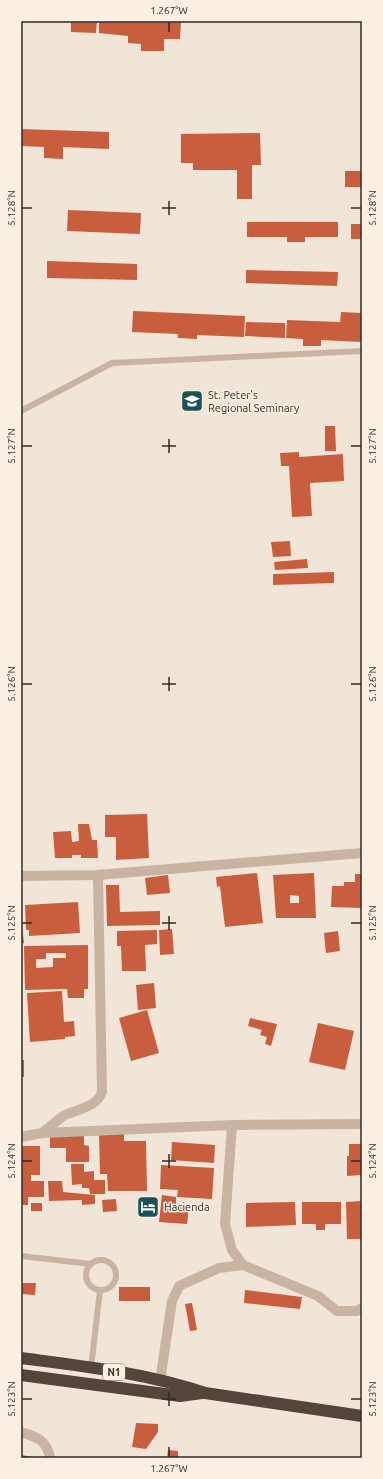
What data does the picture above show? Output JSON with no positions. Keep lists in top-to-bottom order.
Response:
{
  "streets": {
    "highway": ["N1"]
  },
  "places": {
    "school or university": ["St. Peter’s Regional Seminary"],
    "hotel": ["Hacienda"]
  },
  "coordinates": [
    "1.267°W",
    "5.128°N",
    "5.127°N",
    "5.126°N",
    "5.125°N",
    "5.124°N",
    "5.123°N"
  ]
}
